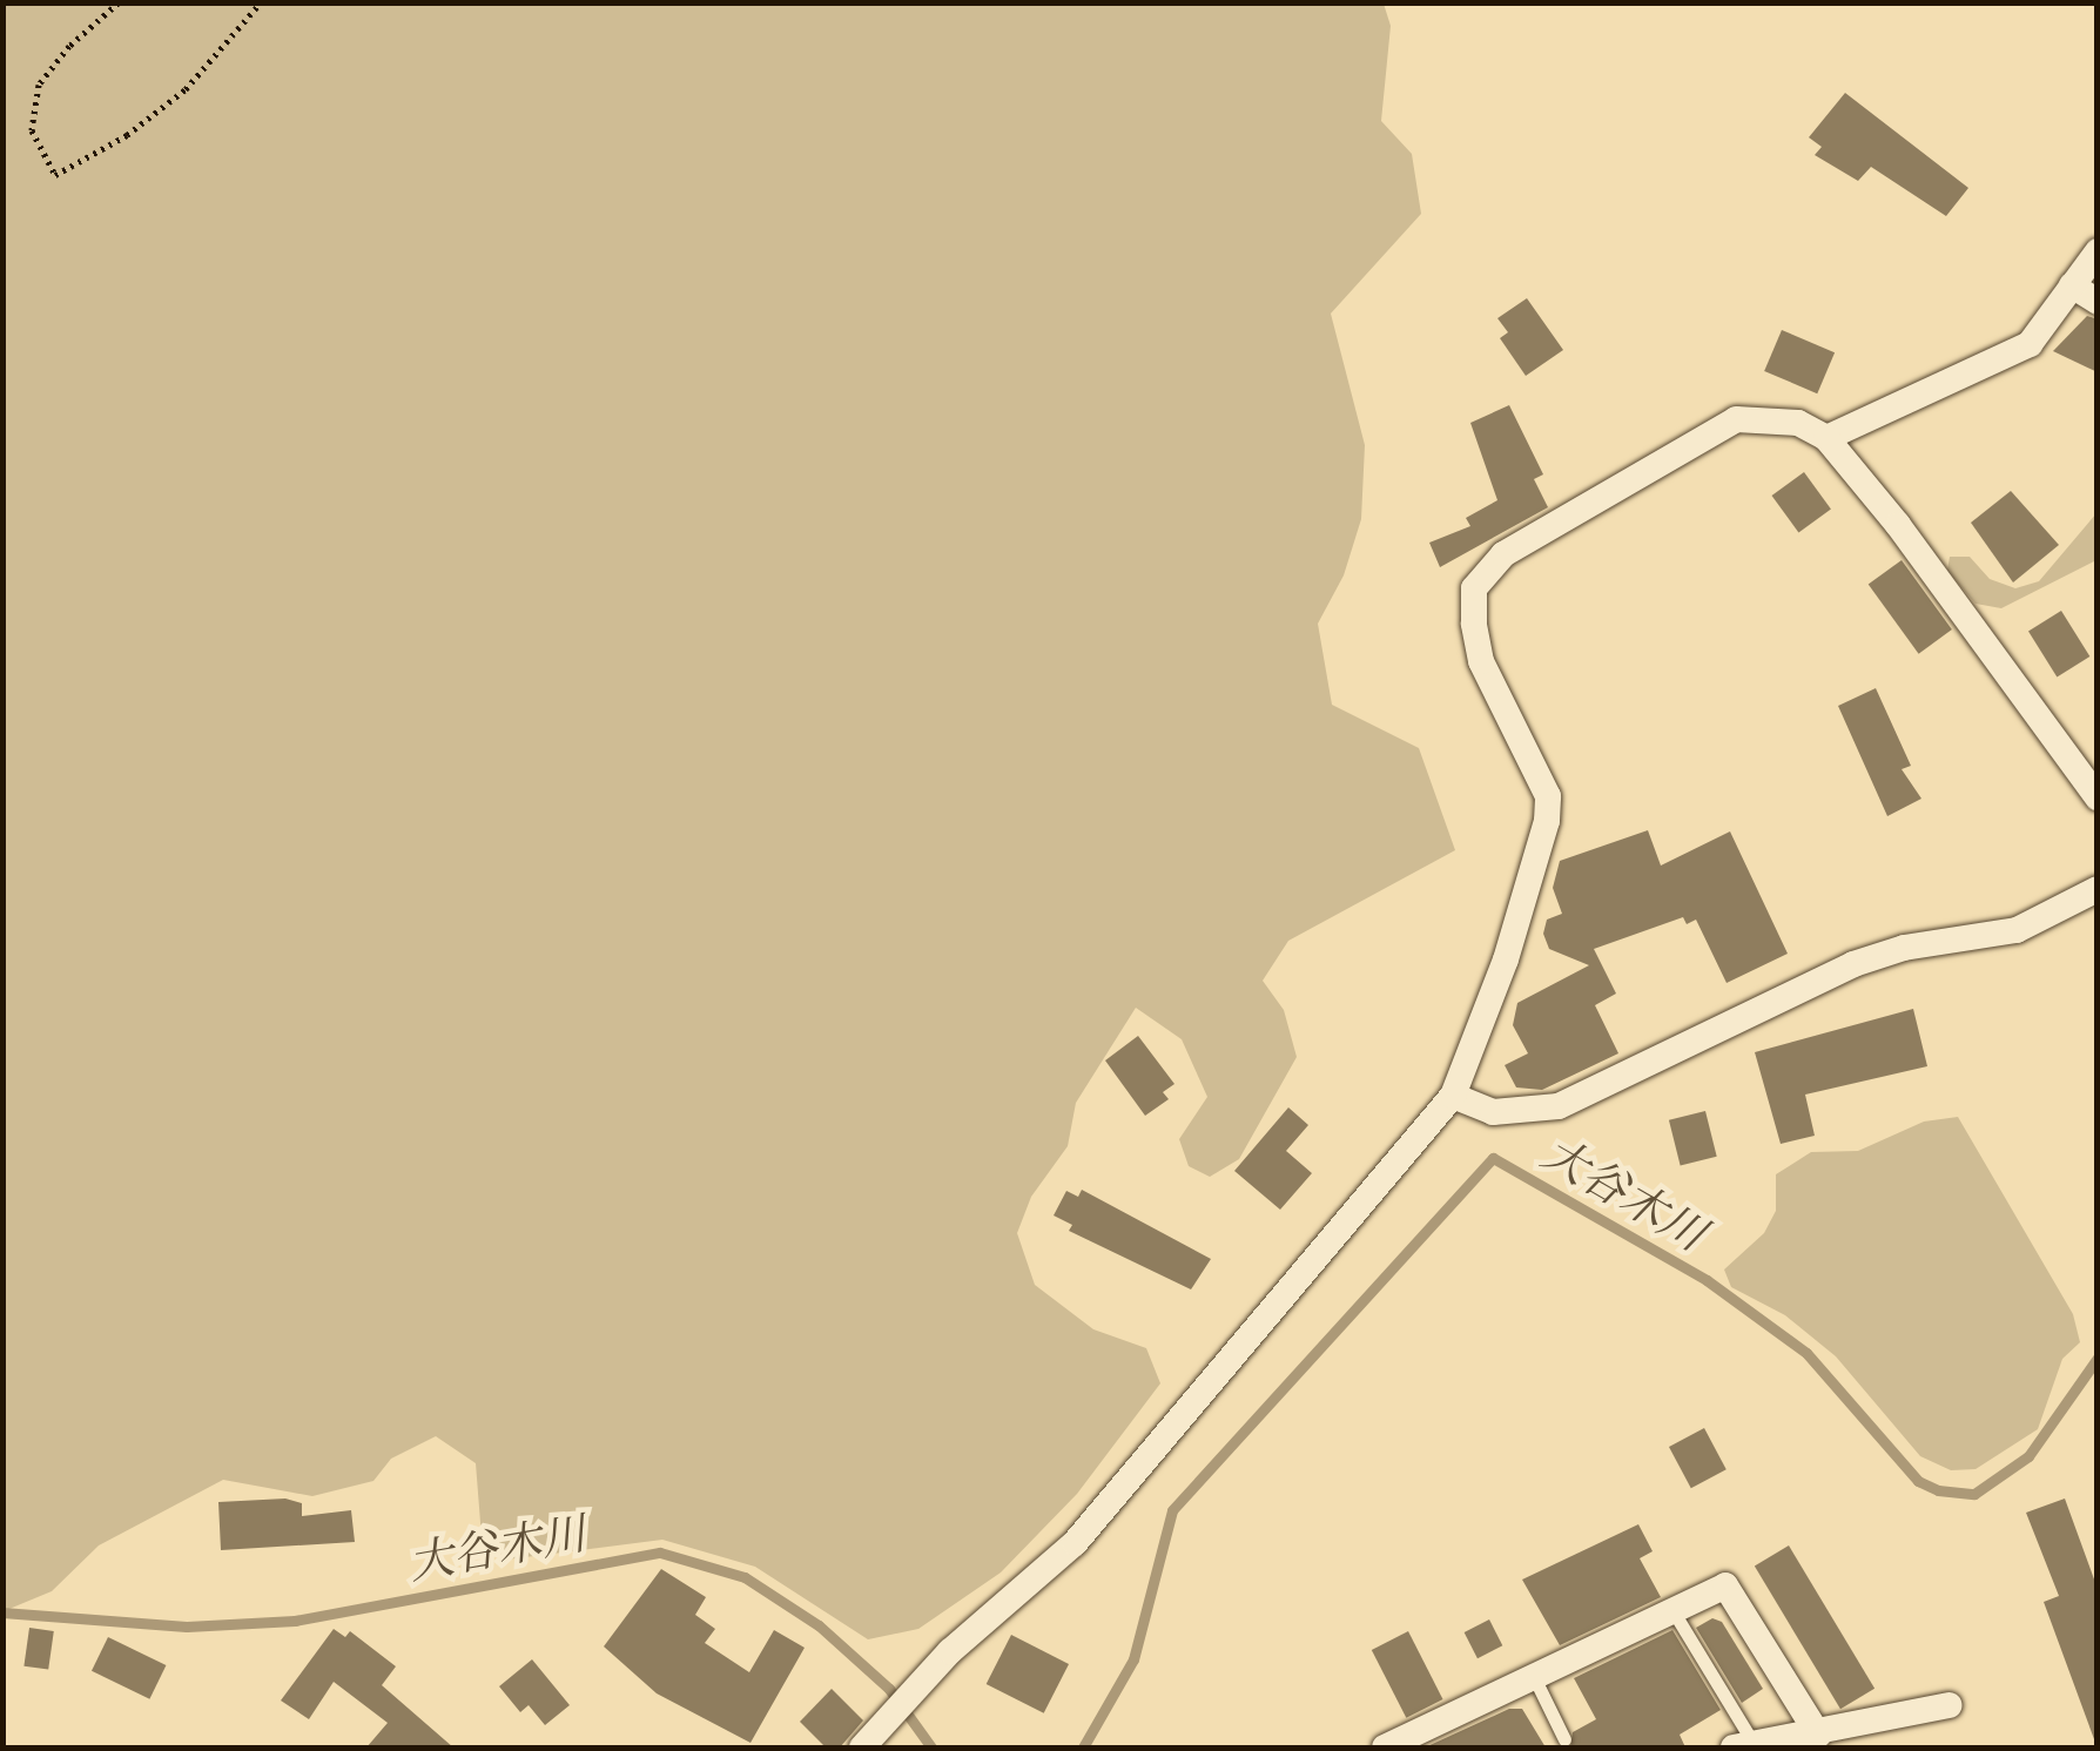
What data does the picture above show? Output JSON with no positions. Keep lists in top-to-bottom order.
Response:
{
  "water": ["大谷木川"]
}
